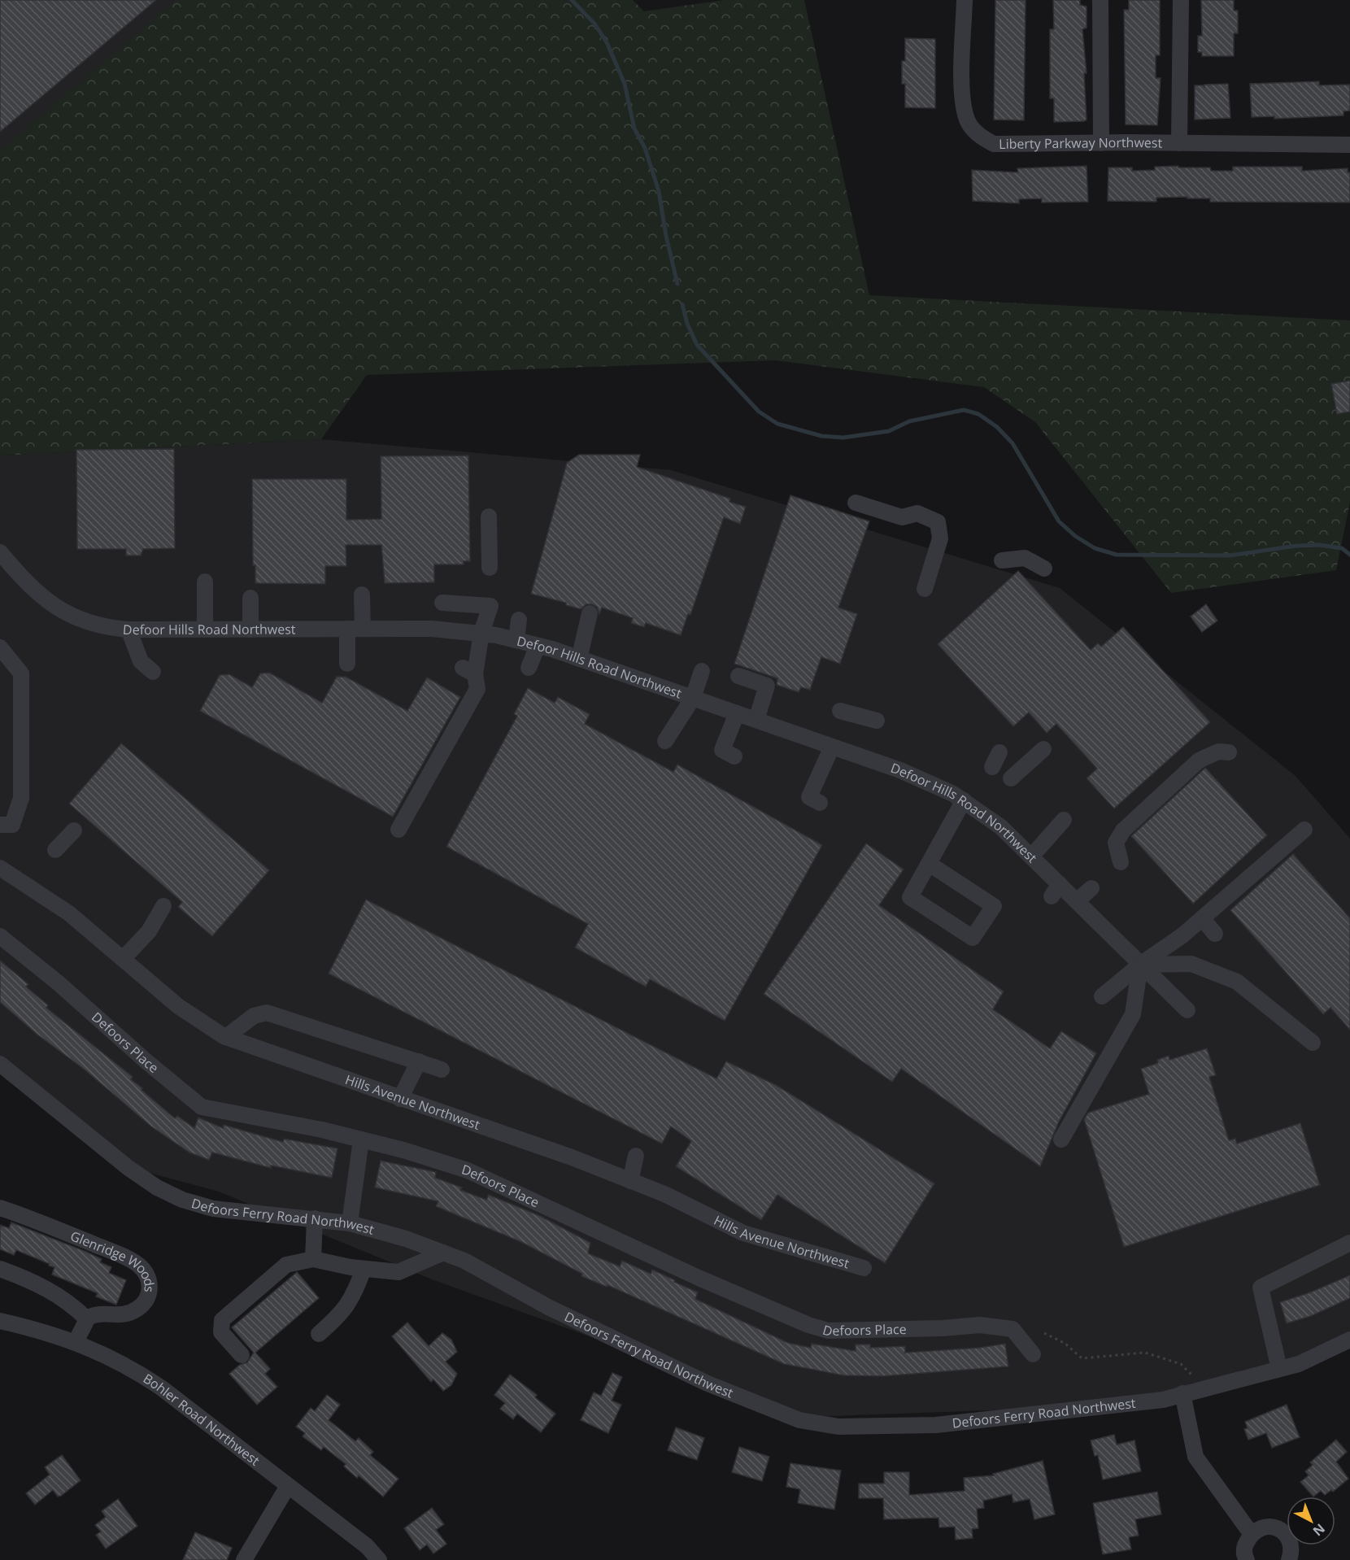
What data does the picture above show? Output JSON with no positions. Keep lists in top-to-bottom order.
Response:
{
  "streets": {
    "street": [
      "Liberty Parkway Northwest",
      "Defoor Hills Road Northwest",
      "Defoors Place",
      "Hills Avenue Northwest",
      "Defoors Ferry Road Northwest",
      "Glenridge Woods",
      "Bohler Road Northwest"
    ]
  },
  "north": "bottom right"
}
